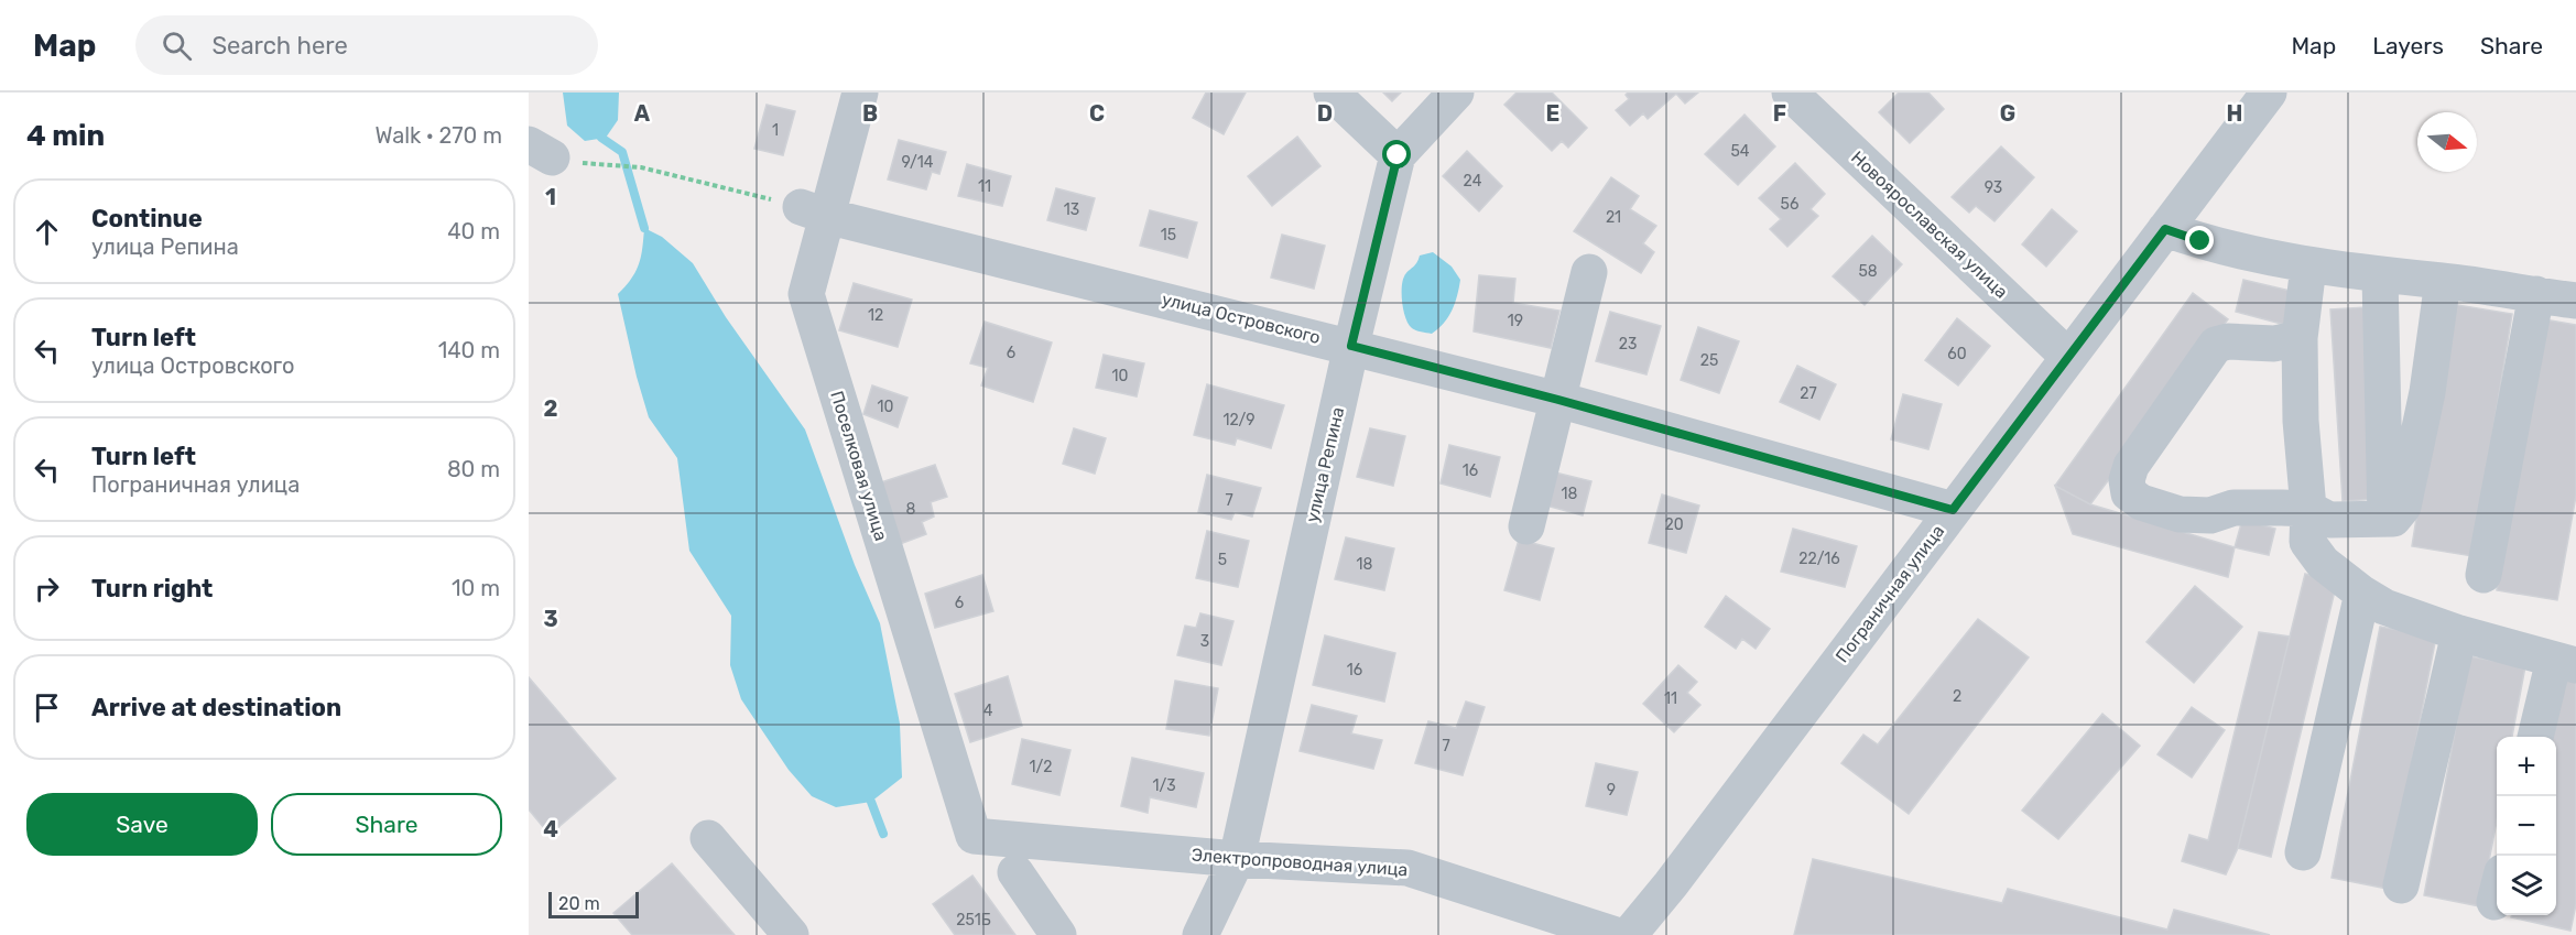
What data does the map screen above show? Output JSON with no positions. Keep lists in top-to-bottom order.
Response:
{
  "streets": {
    "street": [
      "Новоярославская улица",
      "улица Островского",
      "улица Репина",
      "Поселковая улица",
      "Пограничная улица",
      "Электропроводная улица"
    ]
  },
  "crossings": [
    ["Новоярославская улица", "Пограничная улица"],
    ["улица Островского", "улица Репина"],
    ["улица Островского", "Поселковая улица"],
    ["улица Островского", "Пограничная улица"],
    ["улица Репина", "Электропроводная улица"],
    ["Поселковая улица", "Электропроводная улица"]
  ],
  "house_numbers": [
    "1",
    "54",
    "9/14",
    "24",
    "11",
    "93",
    "56",
    "13",
    "21",
    "15",
    "58",
    "12",
    "19",
    "23",
    "6",
    "60",
    "25",
    "10",
    "27",
    "10",
    "12/9",
    "16",
    "18",
    "7",
    "8",
    "20",
    "22/16",
    "5",
    "18",
    "6",
    "3",
    "16",
    "2",
    "11",
    "4",
    "7",
    "1/2",
    "1/3",
    "9",
    "251Б"
  ],
  "scale_bar": "20 m",
  "north": "right",
  "page": {
    "header": "Map",
    "search": "Search here",
    "nav": ["Map", "Layers", "Share"],
    "heading": ["4 min", "Walk · 270 m"],
    "list": [
      ["Continue", "улица Репина", "40 m"],
      ["Turn left", "улица Островского", "140 m"],
      ["Turn left", "Пограничная улица", "80 m"],
      ["Turn right", "10 m"],
      "Arrive at destination"
    ],
    "map_buttons": ["+", "−"],
    "buttons": ["Save", "Share"],
    "scale": "20 m"
  },
  "grid": {
    "columns": [
      "A",
      "B",
      "C",
      "D",
      "E",
      "F",
      "G",
      "H"
    ],
    "rows": [
      "1",
      "2",
      "3",
      "4"
    ]
  }
}
